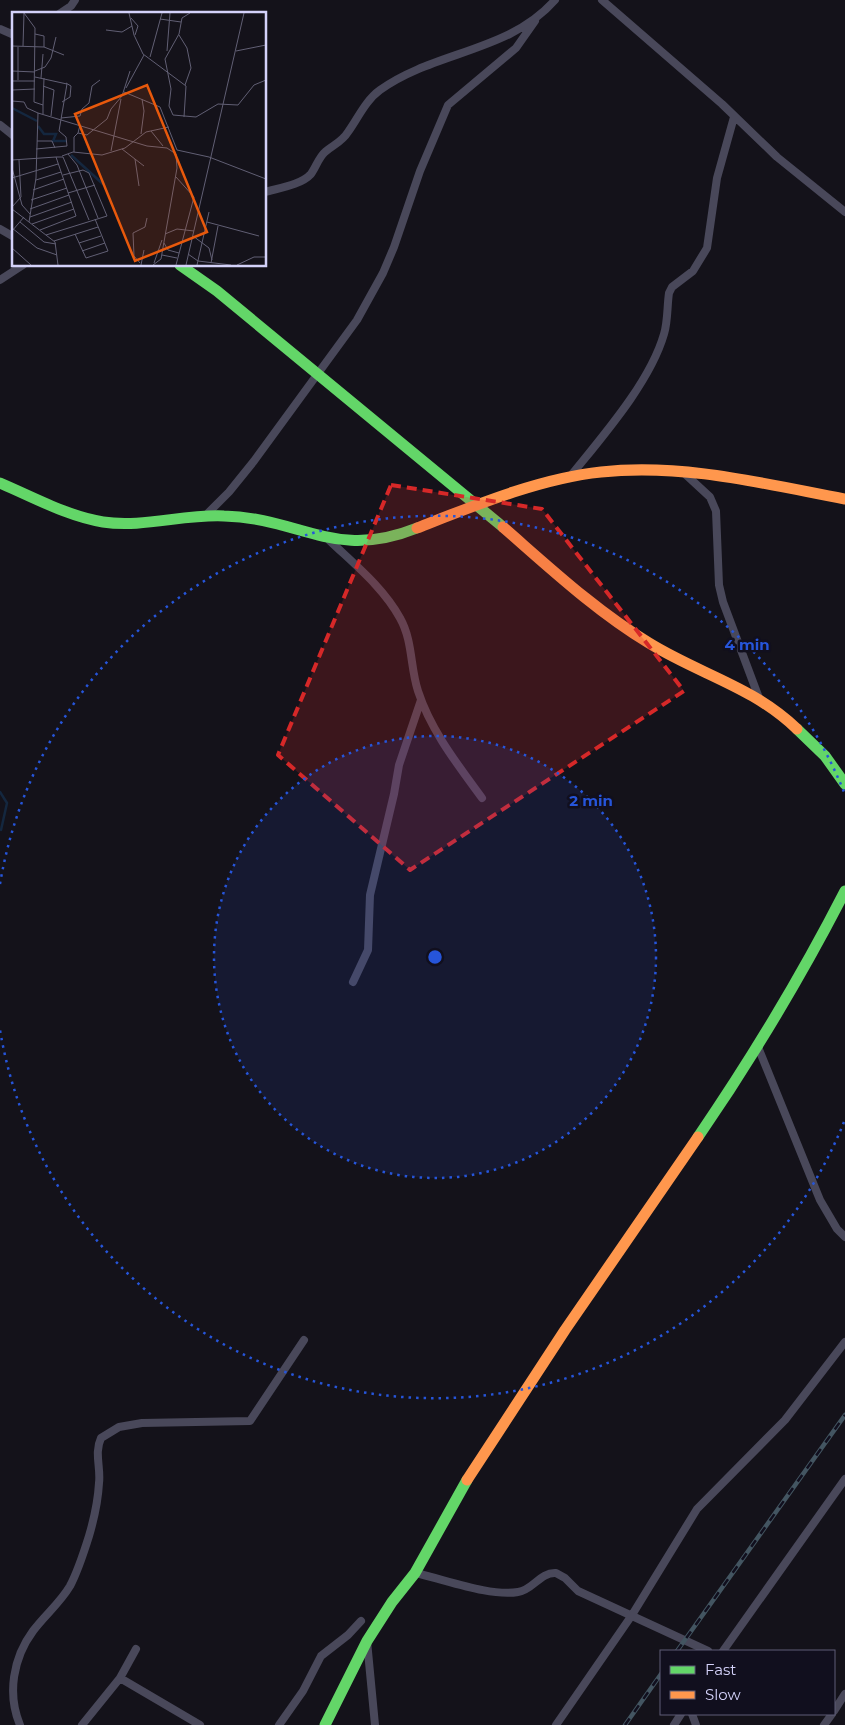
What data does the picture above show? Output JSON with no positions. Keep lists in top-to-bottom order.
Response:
{
  "legend": ["Fast", "Slow"],
  "rings": ["4 min", "2 min"]
}
